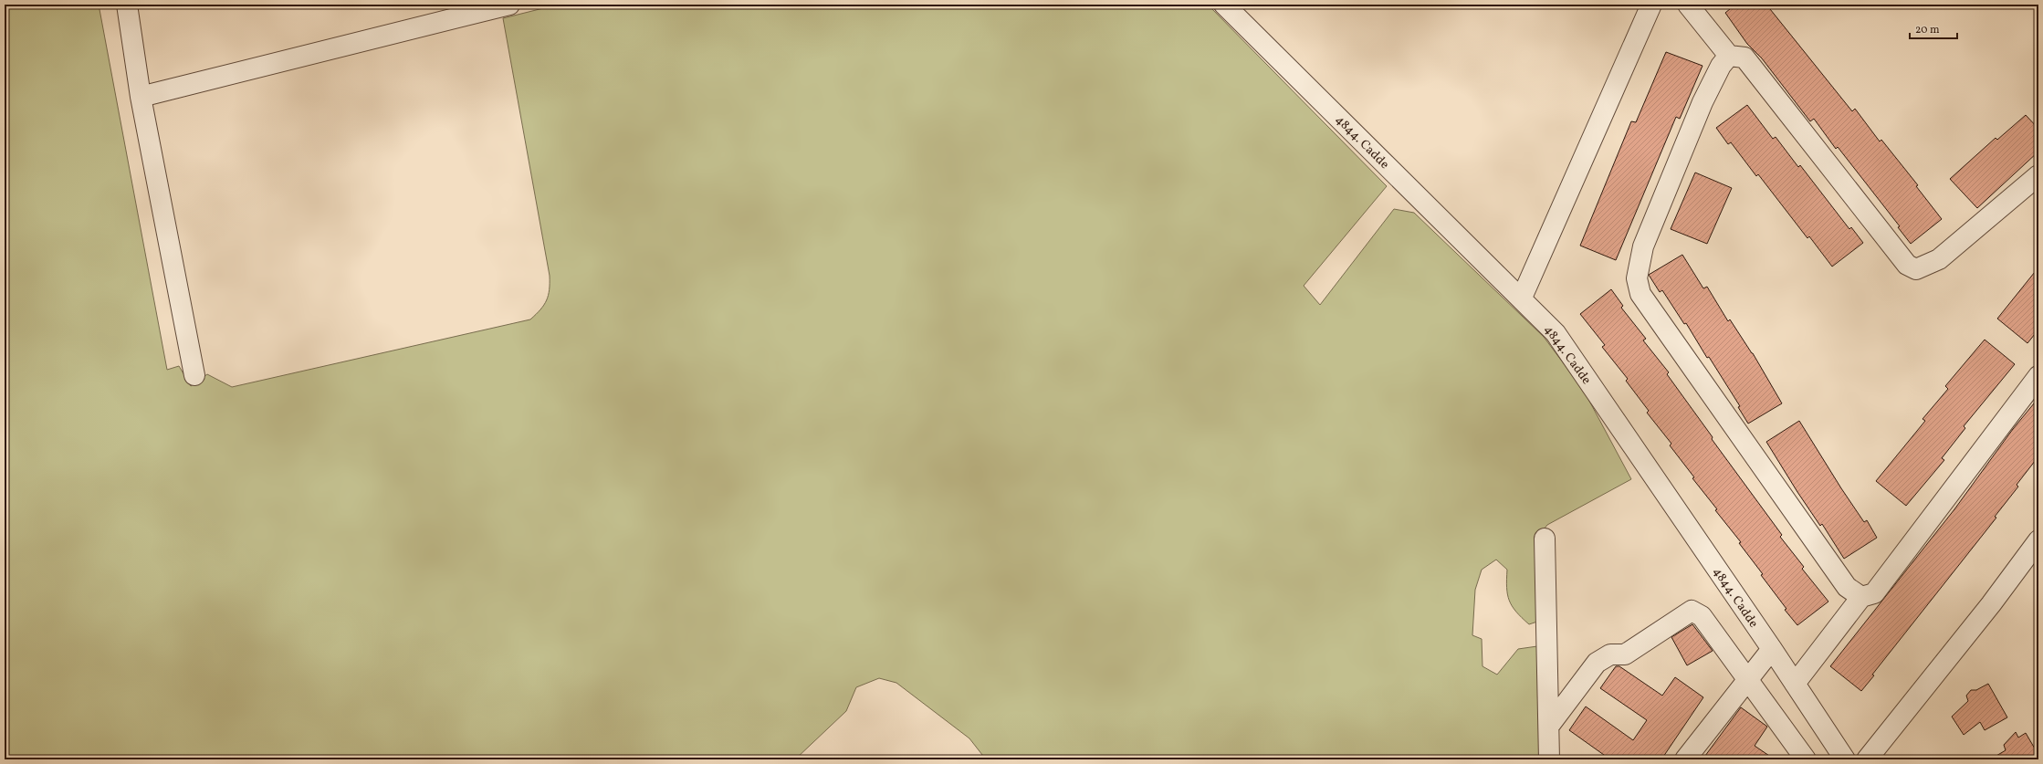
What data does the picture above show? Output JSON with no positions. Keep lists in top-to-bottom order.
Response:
{
  "streets": {
    "street": ["4844. Cadde"]
  },
  "scale_bar": "20 m"
}
